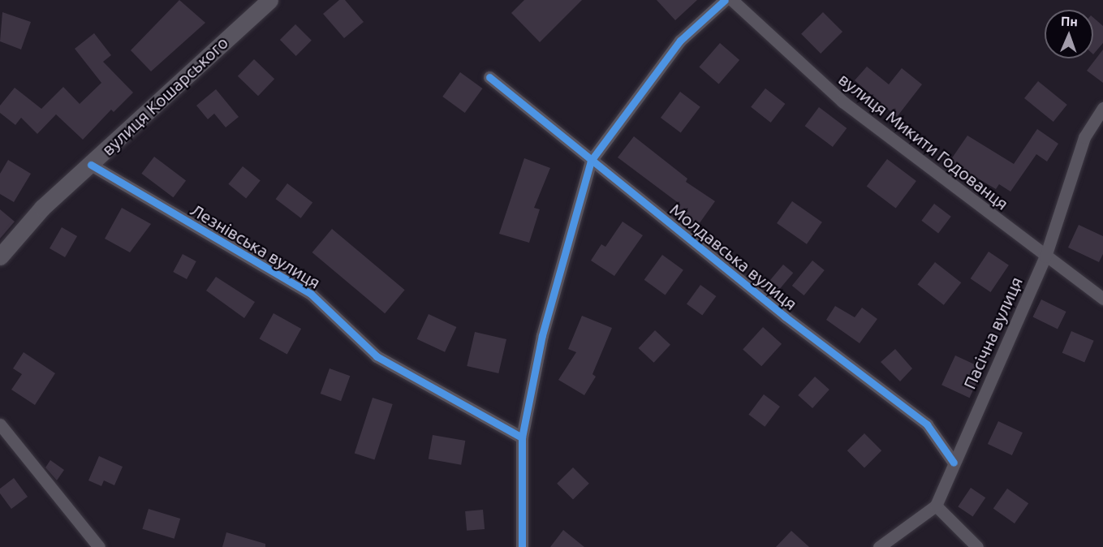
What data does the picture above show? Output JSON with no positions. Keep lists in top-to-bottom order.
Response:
{
  "streets": {
    "street": [
      "вулиця Кошарського",
      "вулиця Микити Годованця",
      "Лезнівська вулиця",
      "Молдавська вулиця",
      "Пасічна вулиця"
    ]
  },
  "crossings": [
    ["вулиця Кошарського", "Лезнівська вулиця"],
    ["вулиця Микити Годованця", "Пасічна вулиця"],
    ["Молдавська вулиця", "Пасічна вулиця"]
  ],
  "north": "top"
}
